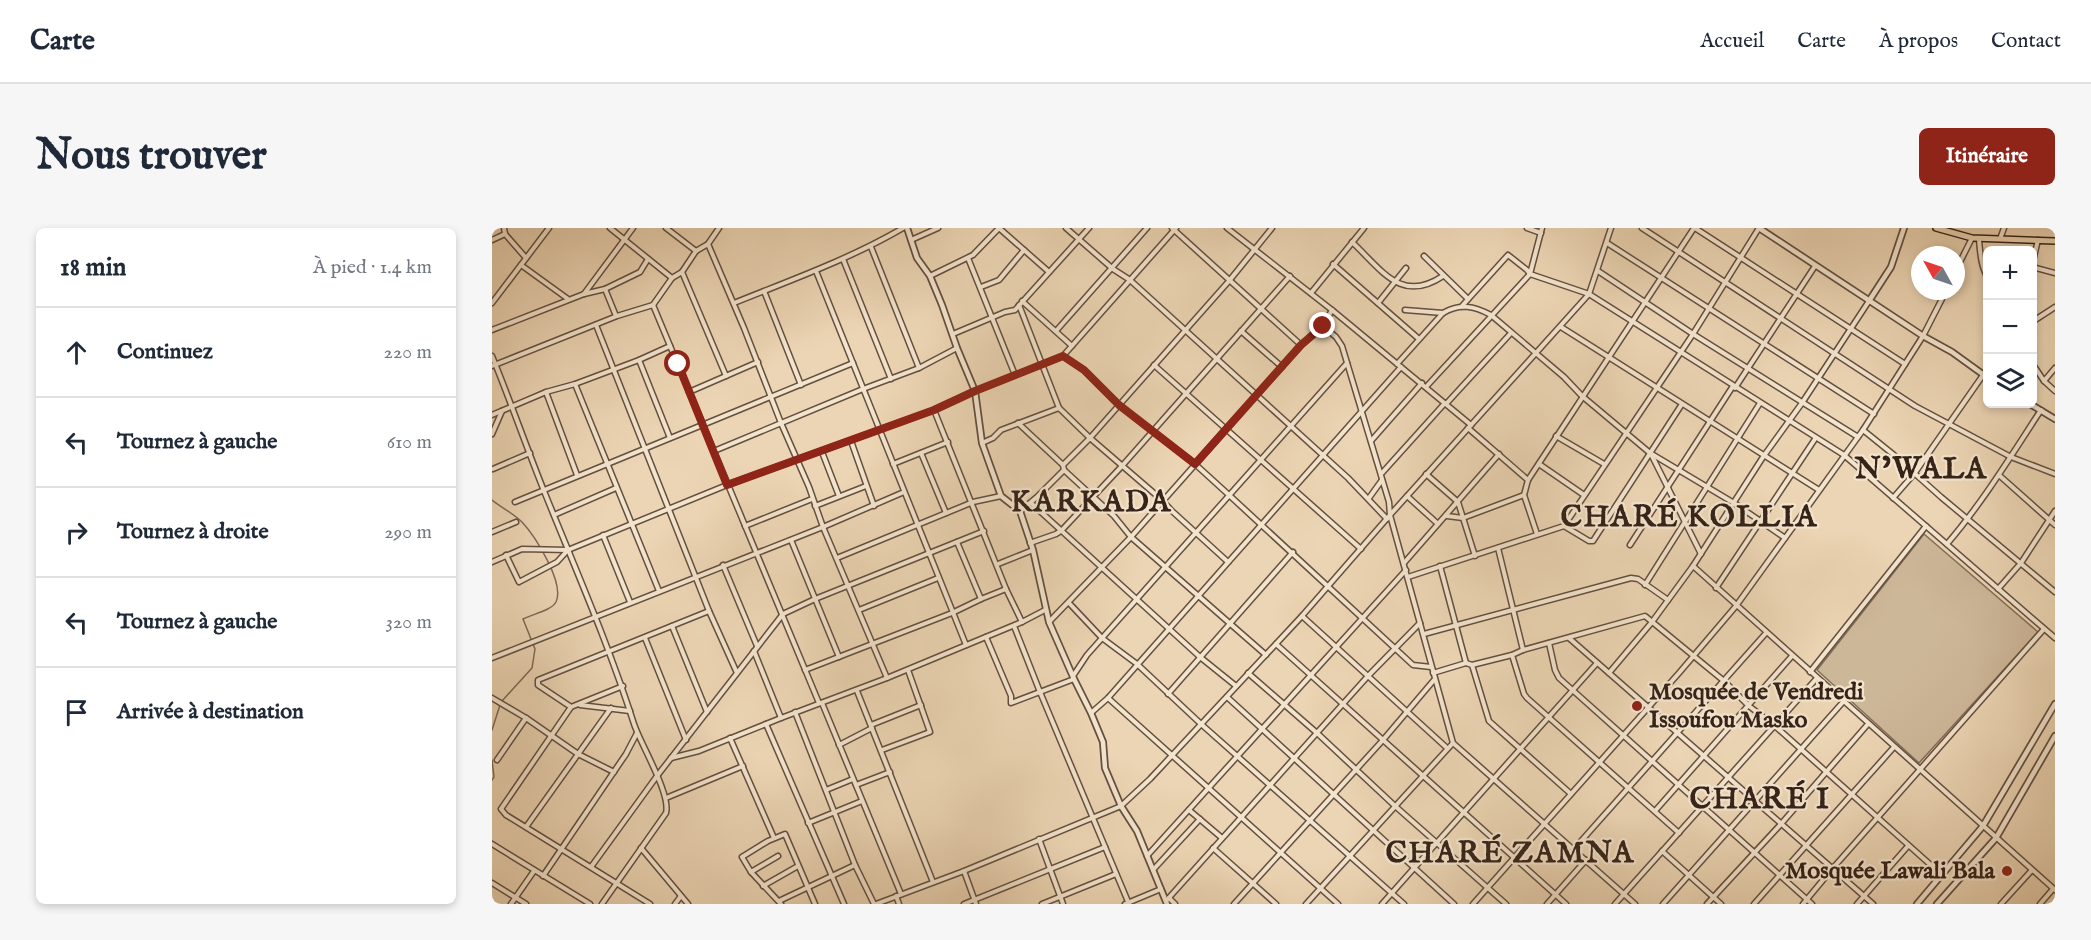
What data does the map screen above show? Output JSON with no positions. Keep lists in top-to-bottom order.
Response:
{
  "districts": [
    "N’WALA",
    "KARKADA",
    "CHARÉ KOLLIA",
    "CHARÉ I",
    "CHARÉ ZAMNA"
  ],
  "places": ["Mosquée de Vendredi Issoufou Masko", "Mosquée Lawali Bala"],
  "north": "top left",
  "page": {
    "header": "Carte",
    "nav": [
      "Accueil",
      "Carte",
      "À propos",
      "Contact"
    ],
    "buttons": "Itinéraire",
    "title": "Nous trouver",
    "heading": ["18 min", "À pied · 1.4 km"],
    "map_buttons": ["+", "−"],
    "list": [
      ["Continuez", "220 m"],
      ["Tournez à gauche", "610 m"],
      ["Tournez à droite", "290 m"],
      ["Tournez à gauche", "320 m"],
      "Arrivée à destination"
    ]
  }
}
